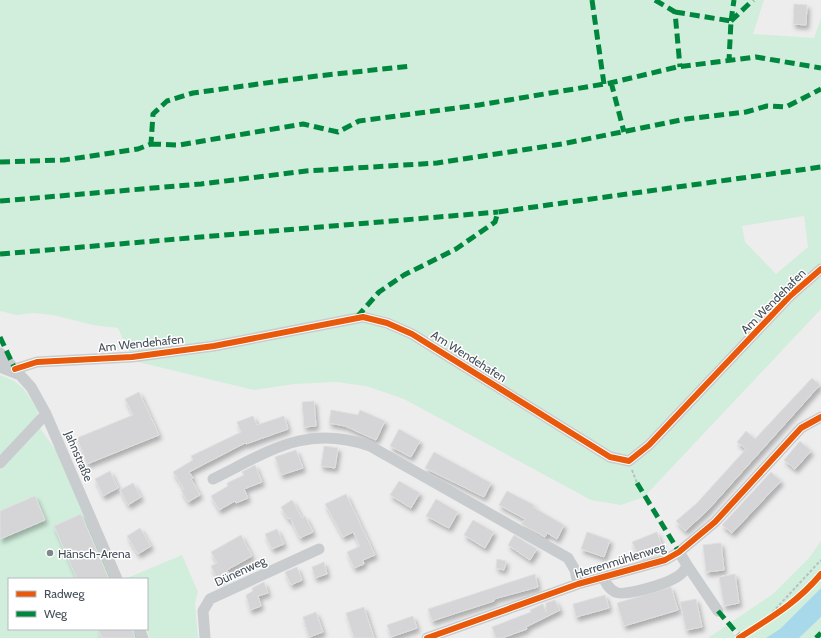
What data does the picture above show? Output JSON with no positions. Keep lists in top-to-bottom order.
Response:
{
  "streets": {
    "street": [
      "Am Wendehafen",
      "Jahnstraße",
      "Herrenmühlenweg",
      "Dünenweg"
    ]
  },
  "crossings": [
    ["Am Wendehafen", "Jahnstraße"]
  ],
  "places": ["Hänsch-Arena"],
  "legend": ["Radweg", "Weg"]
}
